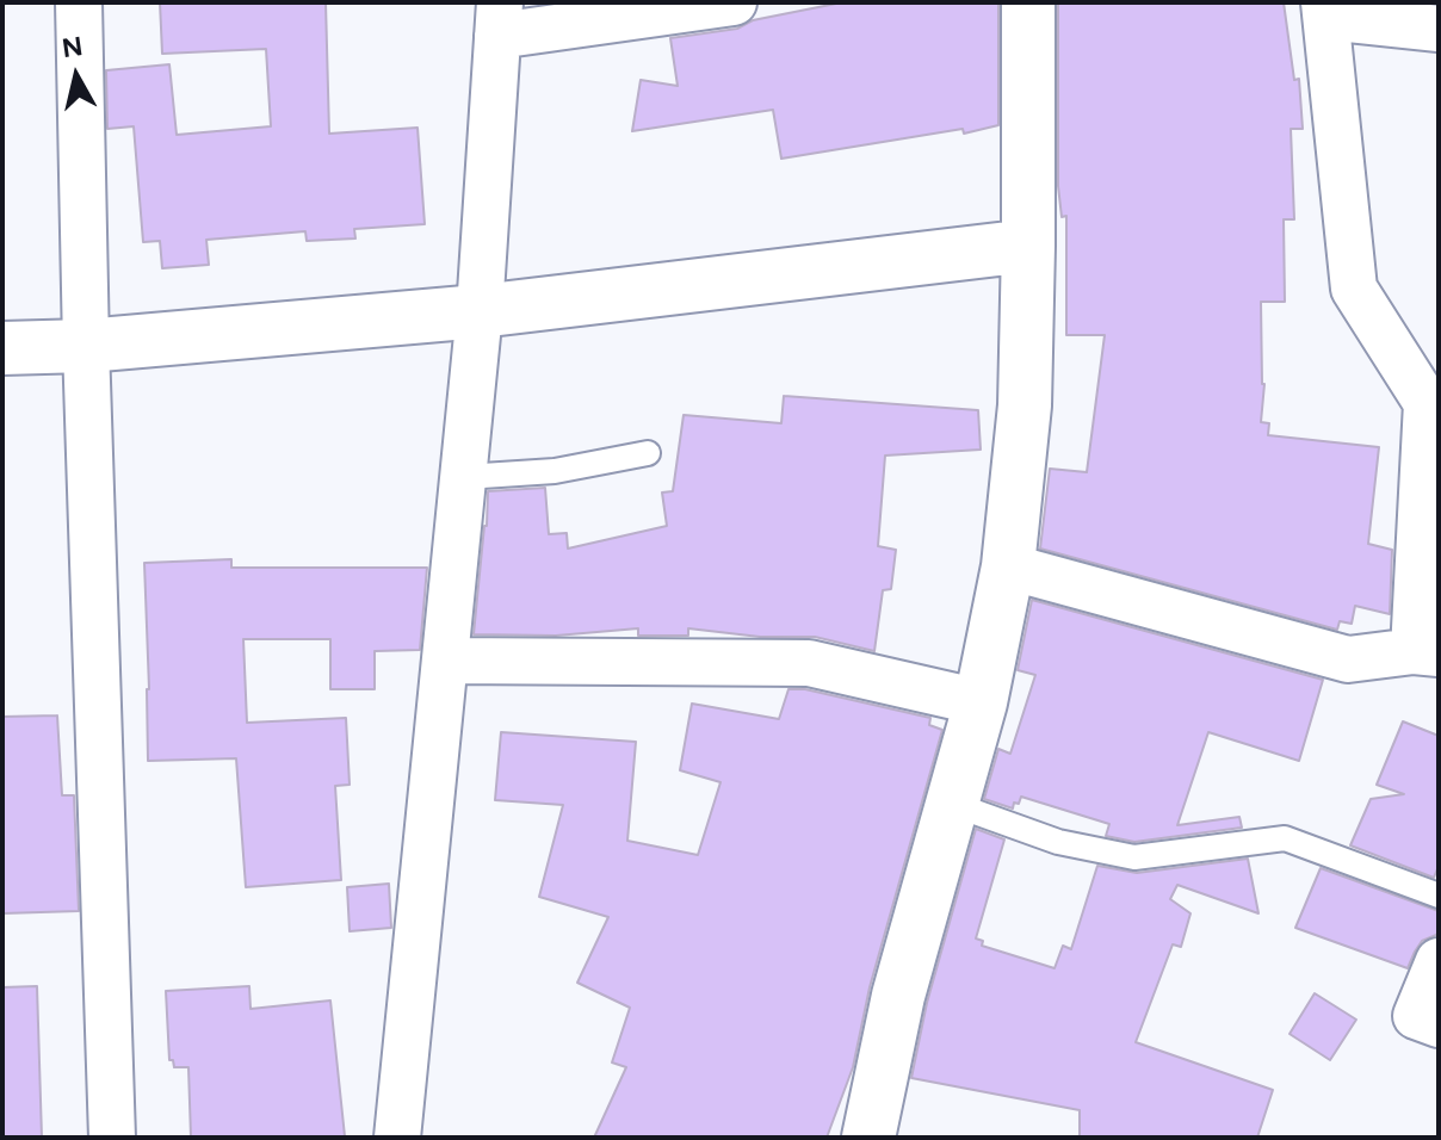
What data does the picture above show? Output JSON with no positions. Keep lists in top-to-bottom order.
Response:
{
  "north": "top"
}
